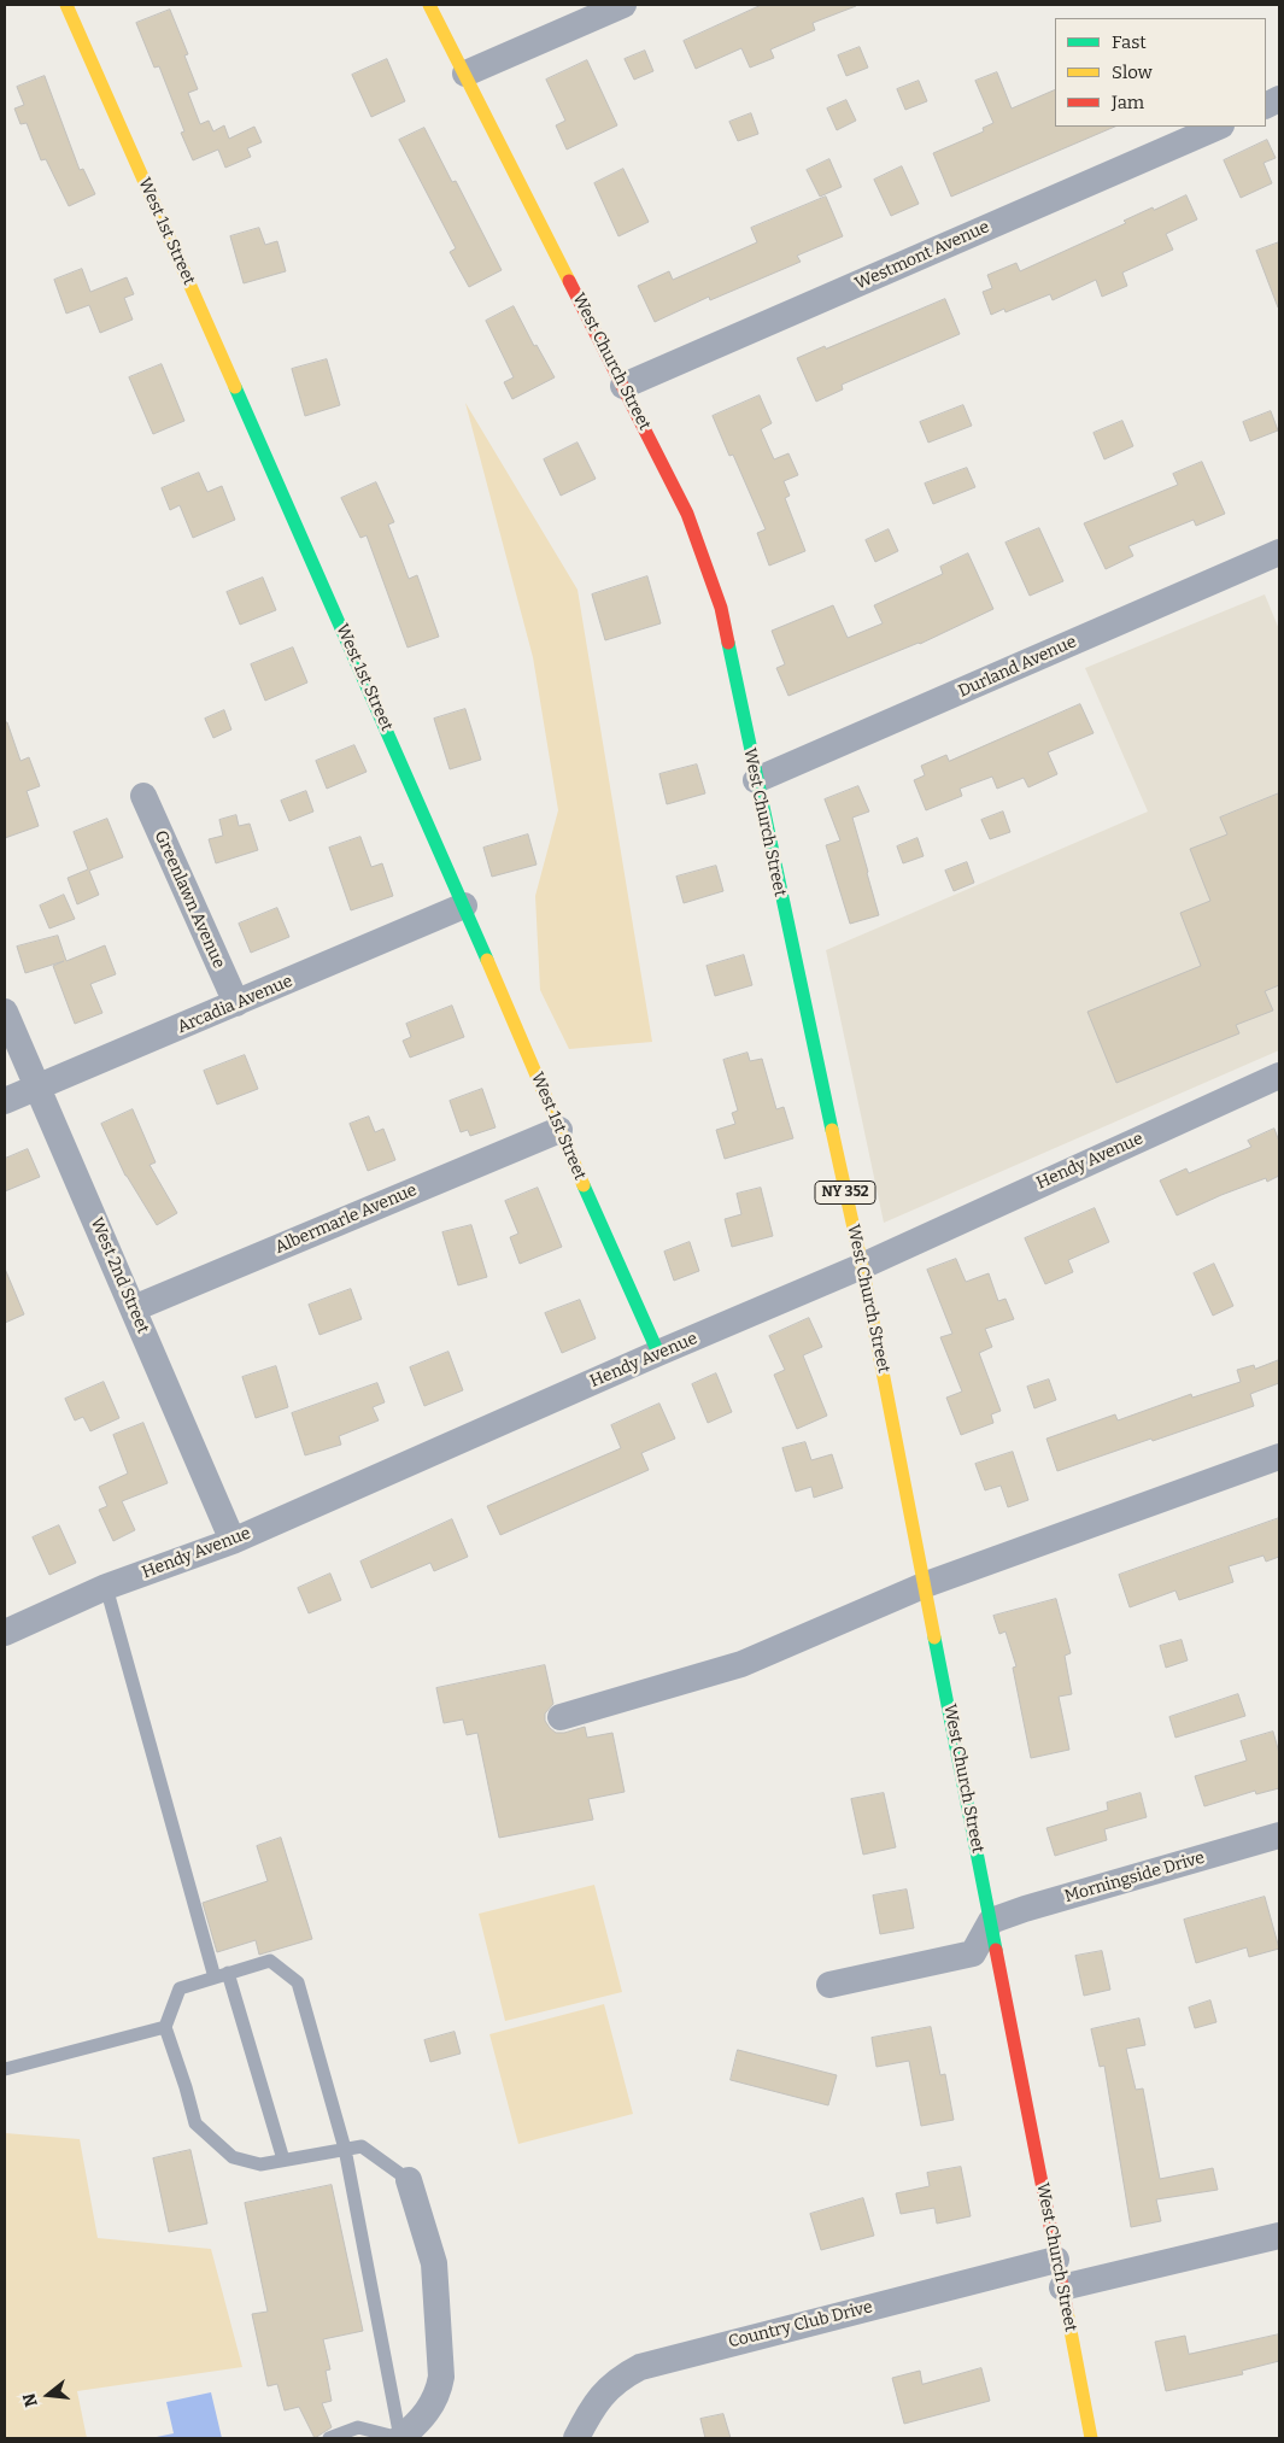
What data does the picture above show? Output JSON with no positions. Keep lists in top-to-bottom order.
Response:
{
  "streets": {
    "main road": ["West 1st Street", "West Church Street", "NY 352"],
    "street": [
      "Westmont Avenue",
      "Durland Avenue",
      "Greenlawn Avenue",
      "Arcadia Avenue",
      "Hendy Avenue",
      "Albermarle Avenue",
      "West 2nd Street",
      "Morningside Drive",
      "Country Club Drive"
    ]
  },
  "crossings": [
    ["West 1st Street", "Arcadia Avenue"],
    ["West 1st Street", "Hendy Avenue"],
    ["West 1st Street", "Albermarle Avenue"],
    ["Westmont Avenue", "West Church Street"],
    ["West Church Street", "Durland Avenue"],
    ["West Church Street", "Hendy Avenue"],
    ["West Church Street", "Morningside Drive"],
    ["West Church Street", "Country Club Drive"],
    ["Greenlawn Avenue", "Arcadia Avenue"],
    ["Arcadia Avenue", "West 2nd Street"],
    ["Hendy Avenue", "West 2nd Street"],
    ["Albermarle Avenue", "West 2nd Street"]
  ],
  "legend": ["Fast", "Slow", "Jam"],
  "north": "left"
}
